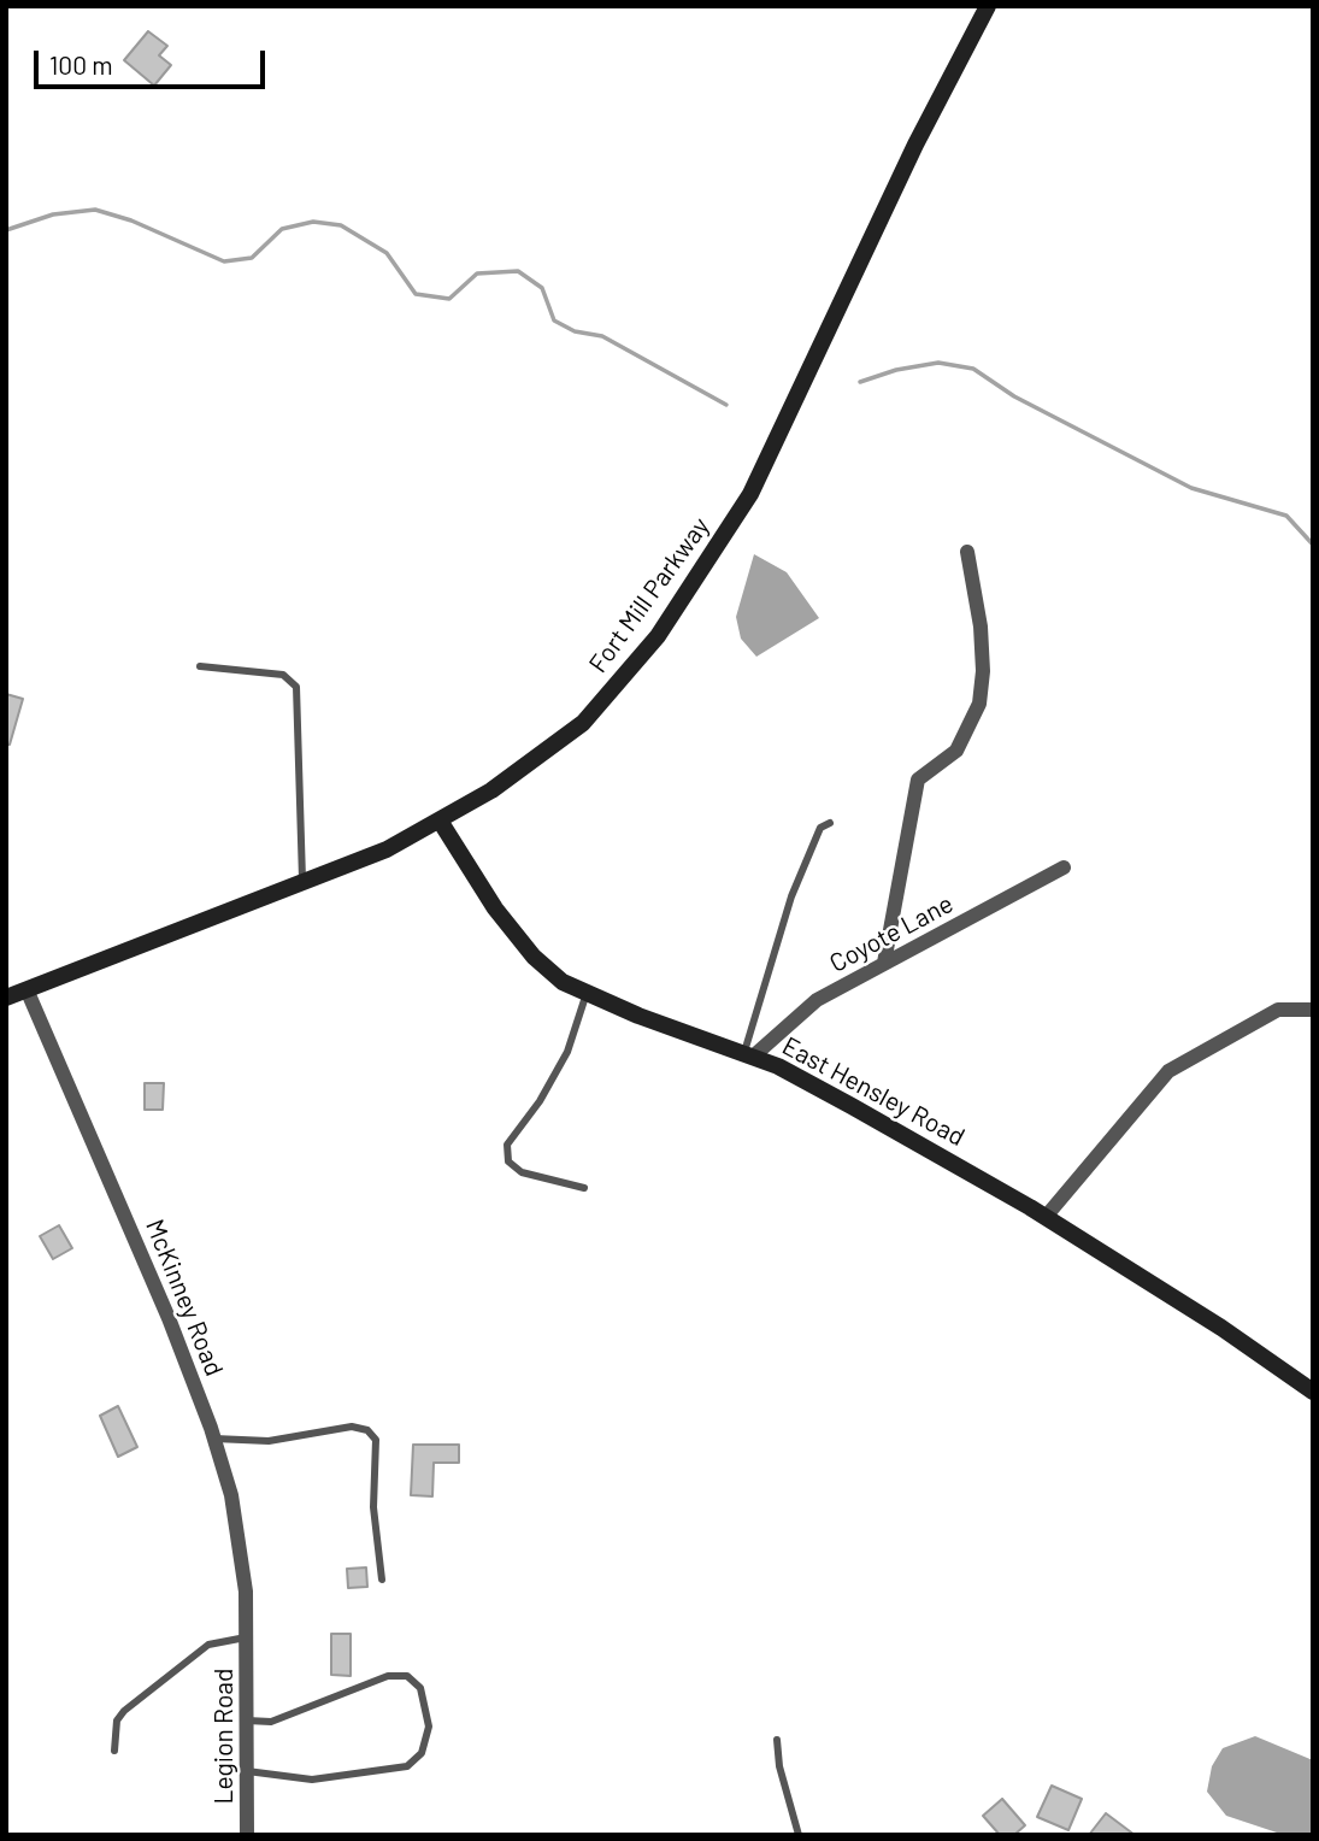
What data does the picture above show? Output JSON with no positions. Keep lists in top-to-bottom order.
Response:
{
  "streets": {
    "main road": ["Fort Mill Parkway", "East Hensley Road"],
    "street": ["Coyote Lane", "McKinney Road", "Legion Road"]
  },
  "crossings": [
    ["Fort Mill Parkway", "East Hensley Road"],
    ["Fort Mill Parkway", "McKinney Road"],
    ["Coyote Lane", "East Hensley Road"],
    ["McKinney Road", "Legion Road"]
  ],
  "scale_bar": "100 m"
}
